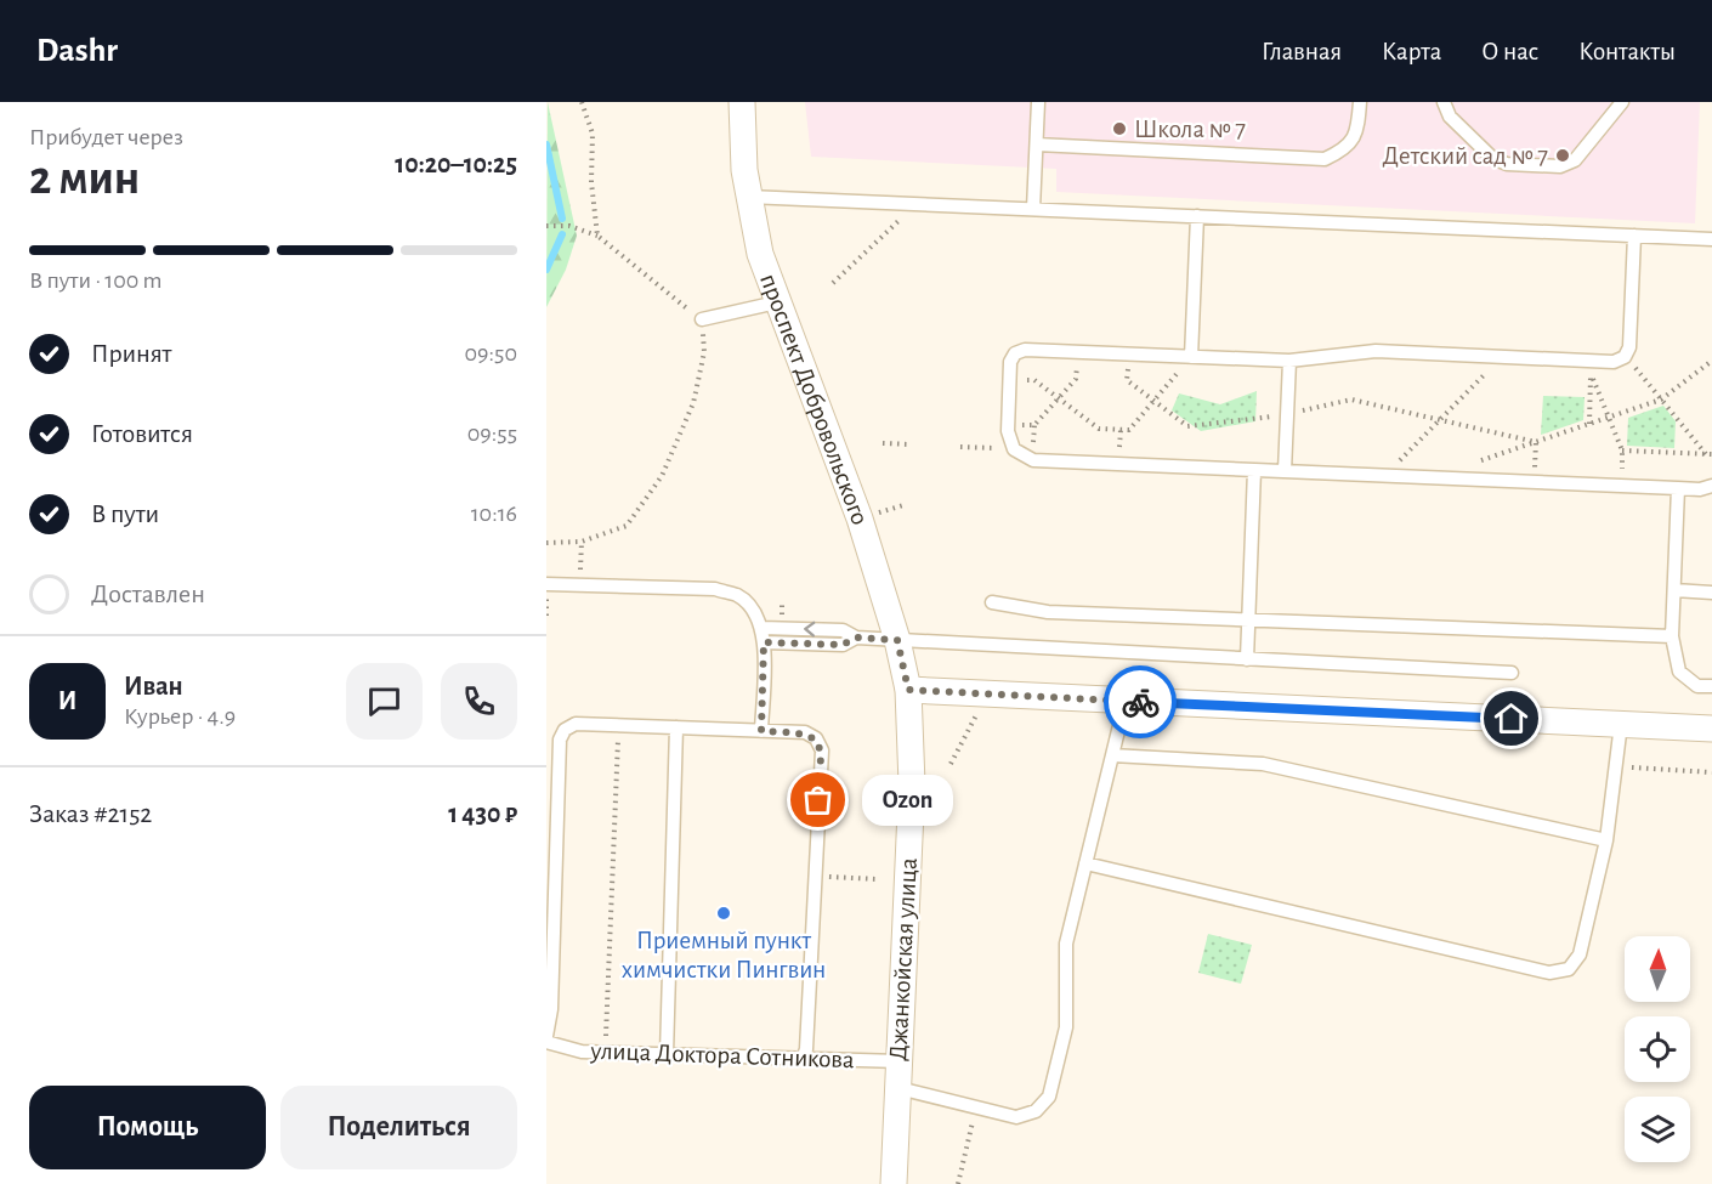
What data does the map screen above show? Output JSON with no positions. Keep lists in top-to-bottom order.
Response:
{
  "streets": {
    "street": ["проспект Добровольского", "Джанкойская улица"],
    "lane": ["улица Доктора Сотникова"]
  },
  "crossings": [
    ["проспект Добровольского", "Джанкойская улица"],
    ["Джанкойская улица", "улица Доктора Сотникова"]
  ],
  "places": [
    "Школа № 7",
    "Детский сад № 7",
    "Ozon",
    "Приемный пункт химчистки Пингвин"
  ],
  "north": "top",
  "page": {
    "header": "Dashr",
    "nav": [
      "Главная",
      "Карта",
      "О нас",
      "Контакты"
    ],
    "heading": ["2 мин", "Прибудет через", "10:20–10:25"],
    "panel": [
      "Иван",
      "Курьер · 4.9",
      "Заказ #2152",
      "1 430 ₽"
    ],
    "bar": "В пути · 100 m",
    "list": [
      ["Принят", "09:50"],
      ["Готовится", "09:55"],
      ["В пути", "10:16"],
      "Доставлен"
    ],
    "round": "И",
    "bubble": "Ozon",
    "buttons": ["Помощь", "Поделиться"]
  }
}
